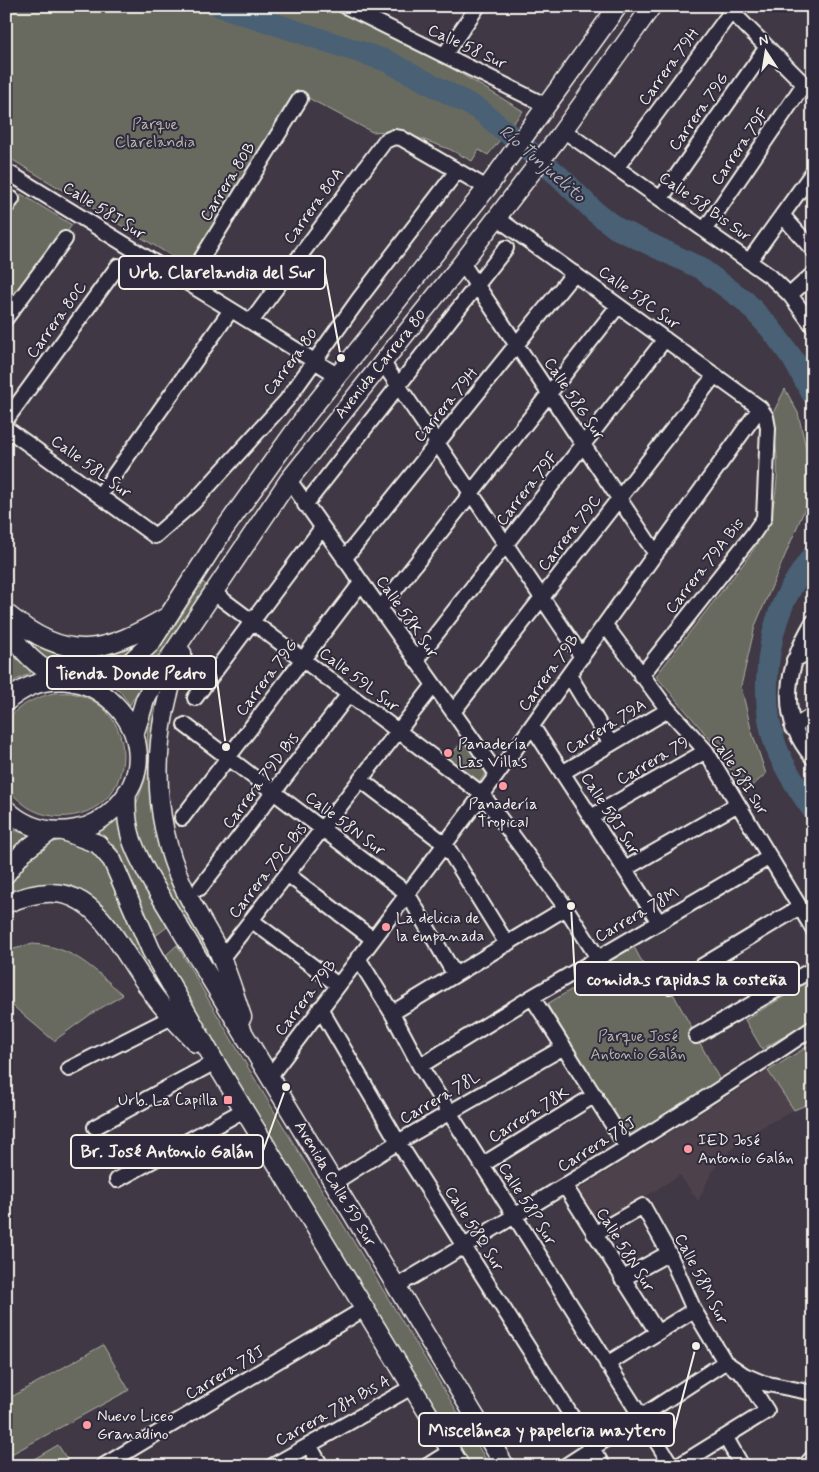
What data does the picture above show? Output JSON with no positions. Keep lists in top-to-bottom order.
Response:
{
  "streets": {
    "main road": ["Avenida Carrera 80", "Avenida Calle 59 Sur"],
    "street": [
      "Calle 58 Sur",
      "Carrera 79H",
      "Carrera 79G",
      "Carrera 79F",
      "Carrera 80B",
      "Carrera 80A",
      "Calle 58 Bis Sur",
      "Calle 58J Sur",
      "Calle 58C Sur",
      "Carrera 80C",
      "Carrera 80",
      "Calle 58G Sur",
      "Calle 58L Sur",
      "Carrera 79C",
      "Carrera 79A Bis",
      "Calle 58K Sur",
      "Carrera 79B",
      "Calle 59L Sur",
      "Carrera 79A",
      "Carrera 79",
      "Calle 58I Sur",
      "Carrera 79D Bis",
      "Calle 58N Sur",
      "Carrera 79C Bis",
      "Carrera 78M",
      "Carrera 78L",
      "Carrera 78K",
      "Carrera 78J",
      "Calle 58P Sur",
      "Calle 58Q Sur",
      "Calle 58M Sur",
      "Carrera 78H Bis A"
    ]
  },
  "crossings": [
    ["Calle 58 Sur", "Avenida Carrera 80"],
    ["Carrera 79H", "Calle 58 Bis Sur"],
    ["Carrera 79H", "Calle 58C Sur"],
    ["Carrera 79H", "Calle 58G Sur"],
    ["Carrera 79H", "Calle 58K Sur"],
    ["Carrera 79G", "Calle 58 Bis Sur"],
    ["Carrera 79G", "Calle 58K Sur"],
    ["Carrera 79G", "Calle 59L Sur"],
    ["Carrera 79G", "Calle 58N Sur"],
    ["Carrera 79F", "Calle 58 Bis Sur"],
    ["Carrera 79F", "Calle 58C Sur"],
    ["Carrera 79F", "Calle 58G Sur"],
    ["Carrera 79F", "Calle 58K Sur"],
    ["Carrera 80B", "Calle 58J Sur"],
    ["Carrera 80A", "Calle 58J Sur"],
    ["Carrera 80A", "Carrera 80"],
    ["Calle 58 Bis Sur", "Avenida Carrera 80"],
    ["Calle 58J Sur", "Carrera 80"],
    ["Calle 58J Sur", "Avenida Carrera 80"],
    ["Calle 58J Sur", "Carrera 79B"],
    ["Calle 58J Sur", "Carrera 79A"],
    ["Calle 58J Sur", "Carrera 79"],
    ["Calle 58J Sur", "Carrera 78M"],
    ["Calle 58C Sur", "Avenida Carrera 80"],
    ["Calle 58C Sur", "Carrera 79C"],
    ["Calle 58C Sur", "Carrera 79A Bis"],
    ["Calle 58C Sur", "Carrera 79B"],
    ["Carrera 80", "Calle 58L Sur"],
    ["Avenida Carrera 80", "Calle 58G Sur"],
    ["Avenida Carrera 80", "Calle 58K Sur"],
    ["Avenida Carrera 80", "Calle 59L Sur"],
    ["Calle 58G Sur", "Carrera 79C"],
    ["Calle 58G Sur", "Carrera 79B"],
    ["Carrera 79C", "Calle 58K Sur"],
    ["Carrera 79A Bis", "Carrera 79B"],
    ["Carrera 79A Bis", "Calle 58I Sur"],
    ["Calle 58K Sur", "Carrera 79B"],
    ["Calle 58K Sur", "Carrera 79C Bis"],
    ["Carrera 79B", "Calle 59L Sur"],
    ["Carrera 79B", "Calle 58I Sur"],
    ["Carrera 79B", "Calle 58N Sur"],
    ["Carrera 79B", "Avenida Calle 59 Sur"],
    ["Carrera 79B", "Calle 58P Sur"],
    ["Carrera 79B", "Calle 58Q Sur"],
    ["Calle 59L Sur", "Carrera 79D Bis"],
    ["Calle 59L Sur", "Carrera 79C Bis"],
    ["Carrera 79A", "Calle 58I Sur"],
    ["Carrera 79", "Calle 58I Sur"],
    ["Calle 58I Sur", "Carrera 78M"],
    ["Carrera 79D Bis", "Calle 58N Sur"],
    ["Calle 58N Sur", "Carrera 79C Bis"],
    ["Calle 58N Sur", "Carrera 78J"],
    ["Calle 58N Sur", "Calle 58M Sur"],
    ["Carrera 78M", "Calle 58P Sur"],
    ["Carrera 78L", "Avenida Calle 59 Sur"],
    ["Carrera 78L", "Calle 58P Sur"],
    ["Carrera 78L", "Calle 58Q Sur"],
    ["Carrera 78K", "Calle 58P Sur"],
    ["Carrera 78J", "Avenida Calle 59 Sur"],
    ["Carrera 78J", "Calle 58P Sur"],
    ["Carrera 78J", "Calle 58Q Sur"]
  ],
  "water": ["Río Tunjuelito"],
  "parks": ["Parque Clarelandia", "Parque José Antonio Galán"],
  "places": {
    "other": [
      "Urb. Clarelandia del Sur",
      "Tienda Donde Pedro",
      "Panadería Las Villas",
      "Panadería Tropical",
      "comidas rapidas la costeña",
      "La delicia de la empanada",
      "Br. José Antonio Galán",
      "IED José Antonio Galán",
      "Miscelánea y papeleria maytero",
      "Nuevo Liceo Granadino"
    ],
    "transit": ["Urb. La Capilla"]
  },
  "north": "top"
}
